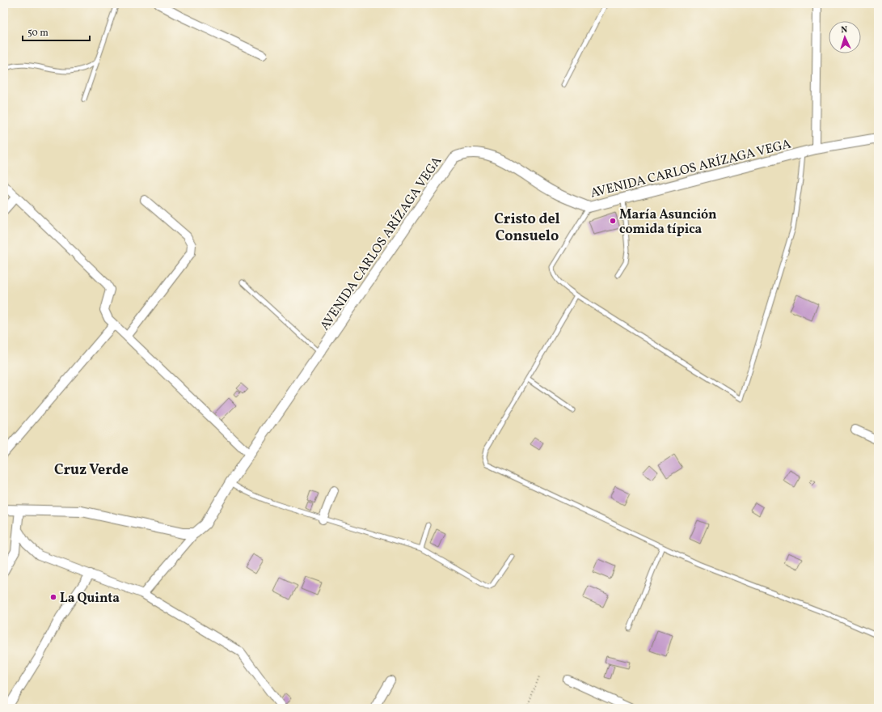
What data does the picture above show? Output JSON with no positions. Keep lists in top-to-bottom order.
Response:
{
  "streets": {
    "street": ["AVENIDA CARLOS ARÍZAGA VEGA"]
  },
  "districts": ["Cristo del Consuelo", "Cruz Verde"],
  "places": ["María Asunción comida típica", "La Quinta"],
  "scale_bar": "50 m",
  "north": "top"
}
